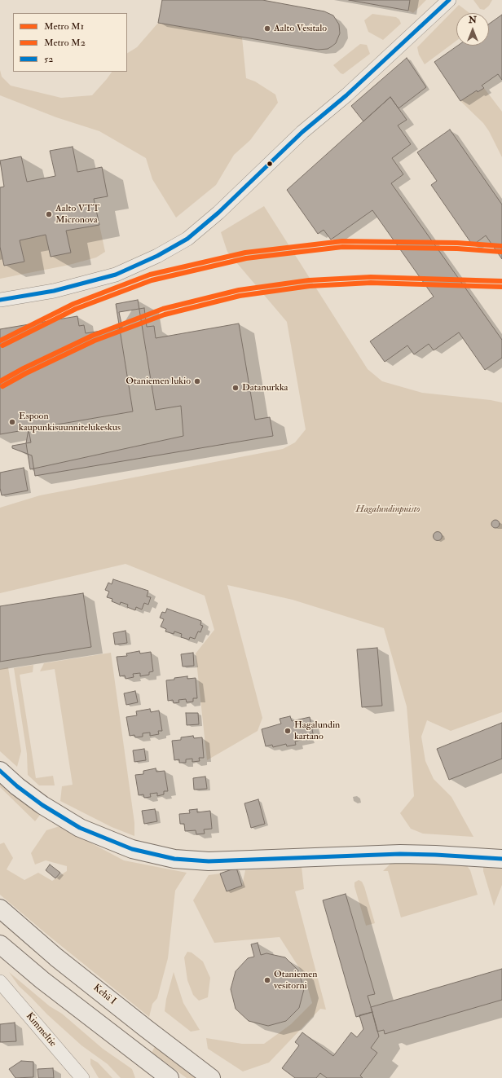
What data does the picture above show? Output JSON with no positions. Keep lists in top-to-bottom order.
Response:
{
  "streets": {
    "highway": ["Kehä I"],
    "street": ["Kimmeltie"]
  },
  "parks": ["Hagalundinpuisto"],
  "places": [
    "Aalto Vesitalo",
    "Aalto VTT Micronova",
    "Otaniemen lukio",
    "Datanurkka",
    "Espoon kaupunkisuunnitelukeskus",
    "Hagalundin kartano",
    "Otaniemen vesitorni"
  ],
  "lines": ["transit line 52", "metro line M1", "metro line M2"],
  "legend": ["Metro M1", "Metro M2", "52"],
  "north": "top"
}
